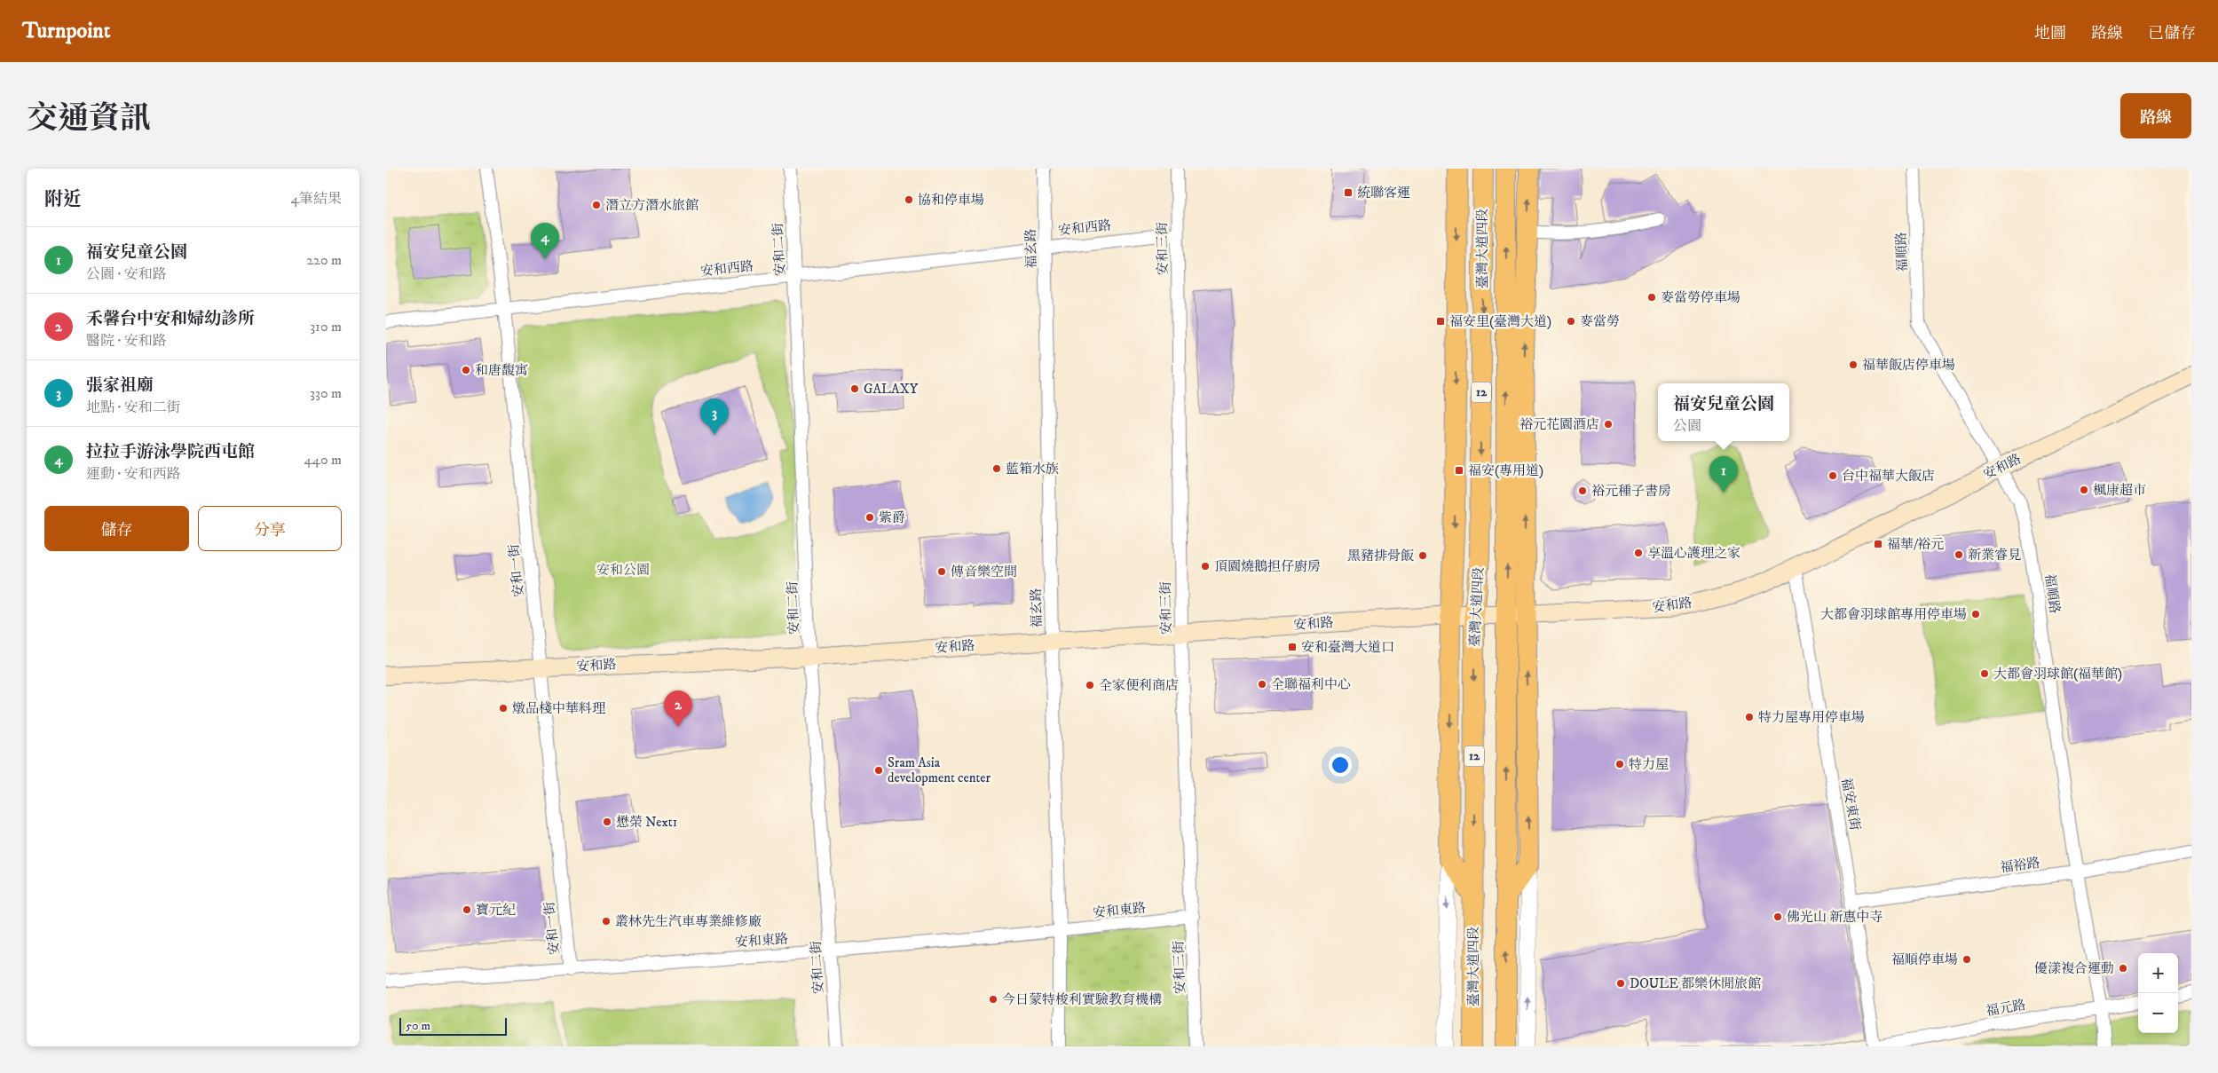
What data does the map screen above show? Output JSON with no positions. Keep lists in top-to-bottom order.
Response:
{
  "streets": {
    "main road": ["臺灣大道四段", "12", "安和路"],
    "street": [
      "安和西路",
      "福玄路",
      "安和三街",
      "安和二街",
      "福順路",
      "安和一街",
      "福安東街",
      "福裕路",
      "安和東路",
      "福元路"
    ]
  },
  "crossings": [
    ["安和西路", "福玄路"],
    ["安和西路", "安和三街"],
    ["安和西路", "安和二街"],
    ["安和西路", "安和一街"],
    ["福玄路", "安和路"],
    ["福玄路", "安和東路"],
    ["安和三街", "安和路"],
    ["安和三街", "安和東路"],
    ["臺灣大道四段", "安和路"],
    ["安和二街", "安和路"],
    ["安和二街", "安和東路"],
    ["福順路", "安和路"],
    ["福順路", "福裕路"],
    ["福順路", "福元路"],
    ["安和路", "安和一街"],
    ["安和路", "福安東街"],
    ["安和一街", "安和東路"],
    ["福安東街", "福裕路"],
    ["福安東街", "福元路"]
  ],
  "parks": ["安和公園"],
  "places": {
    "transit": [
      "統聯客運",
      "福安里(臺灣大道)",
      "福安(專用道)",
      "福華/裕元",
      "安和臺灣大道口"
    ],
    "other": [
      "協和停車場",
      "潛立方潛水旅館",
      "麥當勞停車場",
      "麥當勞",
      "福華飯店停車場",
      "和唐馥寓",
      "GALAXY",
      "裕元花園酒店",
      "藍箱水族",
      "台中福華大飯店",
      "楓康超市",
      "裕元種子書房",
      "紫爵",
      "享溫心護理之家",
      "新業睿見",
      "黑豬排骨飯",
      "頂園燒鵝担仔廚房",
      "傳音樂空間",
      "大都會羽球館專用停車場",
      "大都會羽球館(福華館)",
      "全聯福利中心",
      "全家便利商店",
      "燉品棧中華料理",
      "特力屋專用停車場",
      "特力屋",
      "Sram Asia development center",
      "懋榮 Next1",
      "寶元紀",
      "佛光山 新惠中寺",
      "叢林先生汽車專業維修廠",
      "福順停車場",
      "優漾複合運動",
      "DOULE 都樂休閒旅館",
      "今日蒙特梭利實驗教育機構"
    ]
  },
  "scale_bar": "50 m",
  "page": {
    "header": "Turnpoint",
    "nav": ["地圖", "路線", "已儲存"],
    "title": "交通資訊",
    "buttons": [
      "路線",
      ["儲存", "分享"]
    ],
    "heading": ["附近", "4筆結果"],
    "pins": [
      "4",
      "3",
      "1",
      "2"
    ],
    "list": [
      {
        "mark": "1",
        "name": "福安兒童公園",
        "note": "公園 · 安和路",
        "value": "220 m"
      },
      {
        "mark": "2",
        "name": "禾馨台中安和婦幼診所",
        "note": "醫院 · 安和路",
        "value": "310 m"
      },
      {
        "mark": "3",
        "name": "張家祖廟",
        "note": "地點 · 安和二街",
        "value": "330 m"
      },
      {
        "mark": "4",
        "name": "拉拉手游泳學院西屯館",
        "note": "運動 · 安和西路",
        "value": "440 m"
      }
    ],
    "popup": ["福安兒童公園", "公園"],
    "map_buttons": ["+", "−"],
    "scale": "50 m"
  }
}
